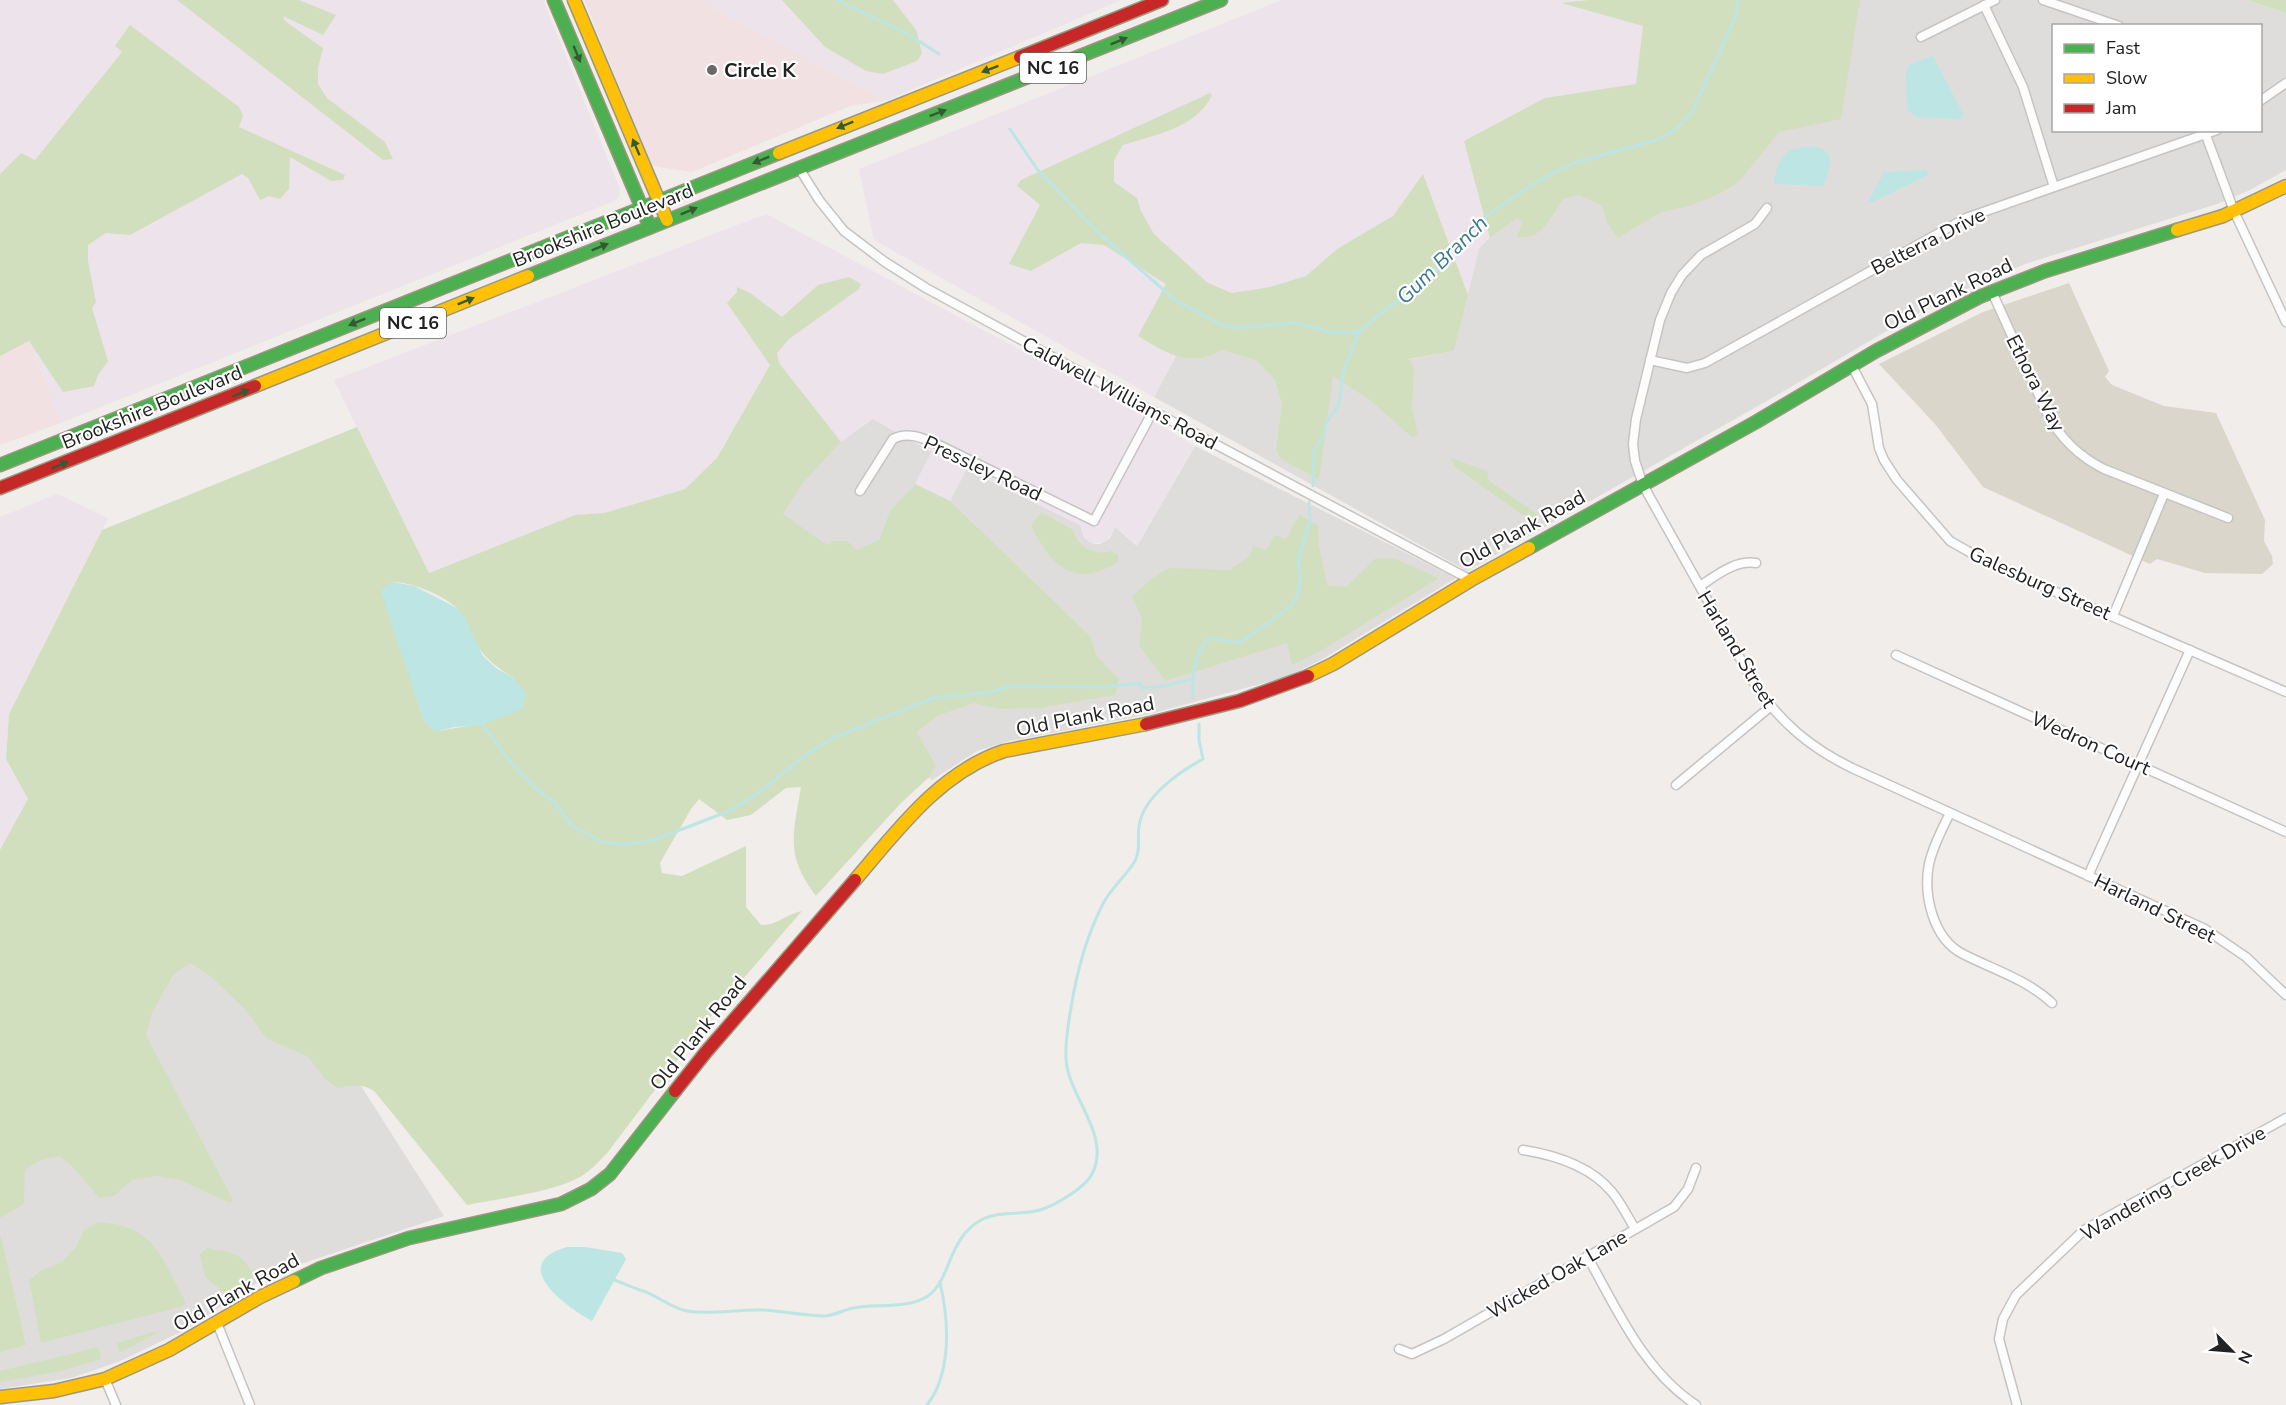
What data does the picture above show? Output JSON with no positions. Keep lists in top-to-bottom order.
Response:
{
  "streets": {
    "main road": ["NC 16", "Brookshire Boulevard", "Old Plank Road"],
    "street": [
      "Belterra Drive",
      "Ethora Way",
      "Caldwell Williams Road",
      "Pressley Road",
      "Galesburg Street",
      "Harland Street",
      "Wedron Court",
      "Wandering Creek Drive",
      "Wicked Oak Lane"
    ]
  },
  "crossings": [
    ["Brookshire Boulevard", "Caldwell Williams Road"],
    ["Belterra Drive", "Harland Street"],
    ["Old Plank Road", "Ethora Way"],
    ["Old Plank Road", "Caldwell Williams Road"],
    ["Old Plank Road", "Galesburg Street"],
    ["Old Plank Road", "Harland Street"],
    ["Caldwell Williams Road", "Pressley Road"]
  ],
  "water": ["Gum Branch"],
  "places": ["Circle K"],
  "legend": ["Fast", "Slow", "Jam"],
  "north": "bottom right"
}
